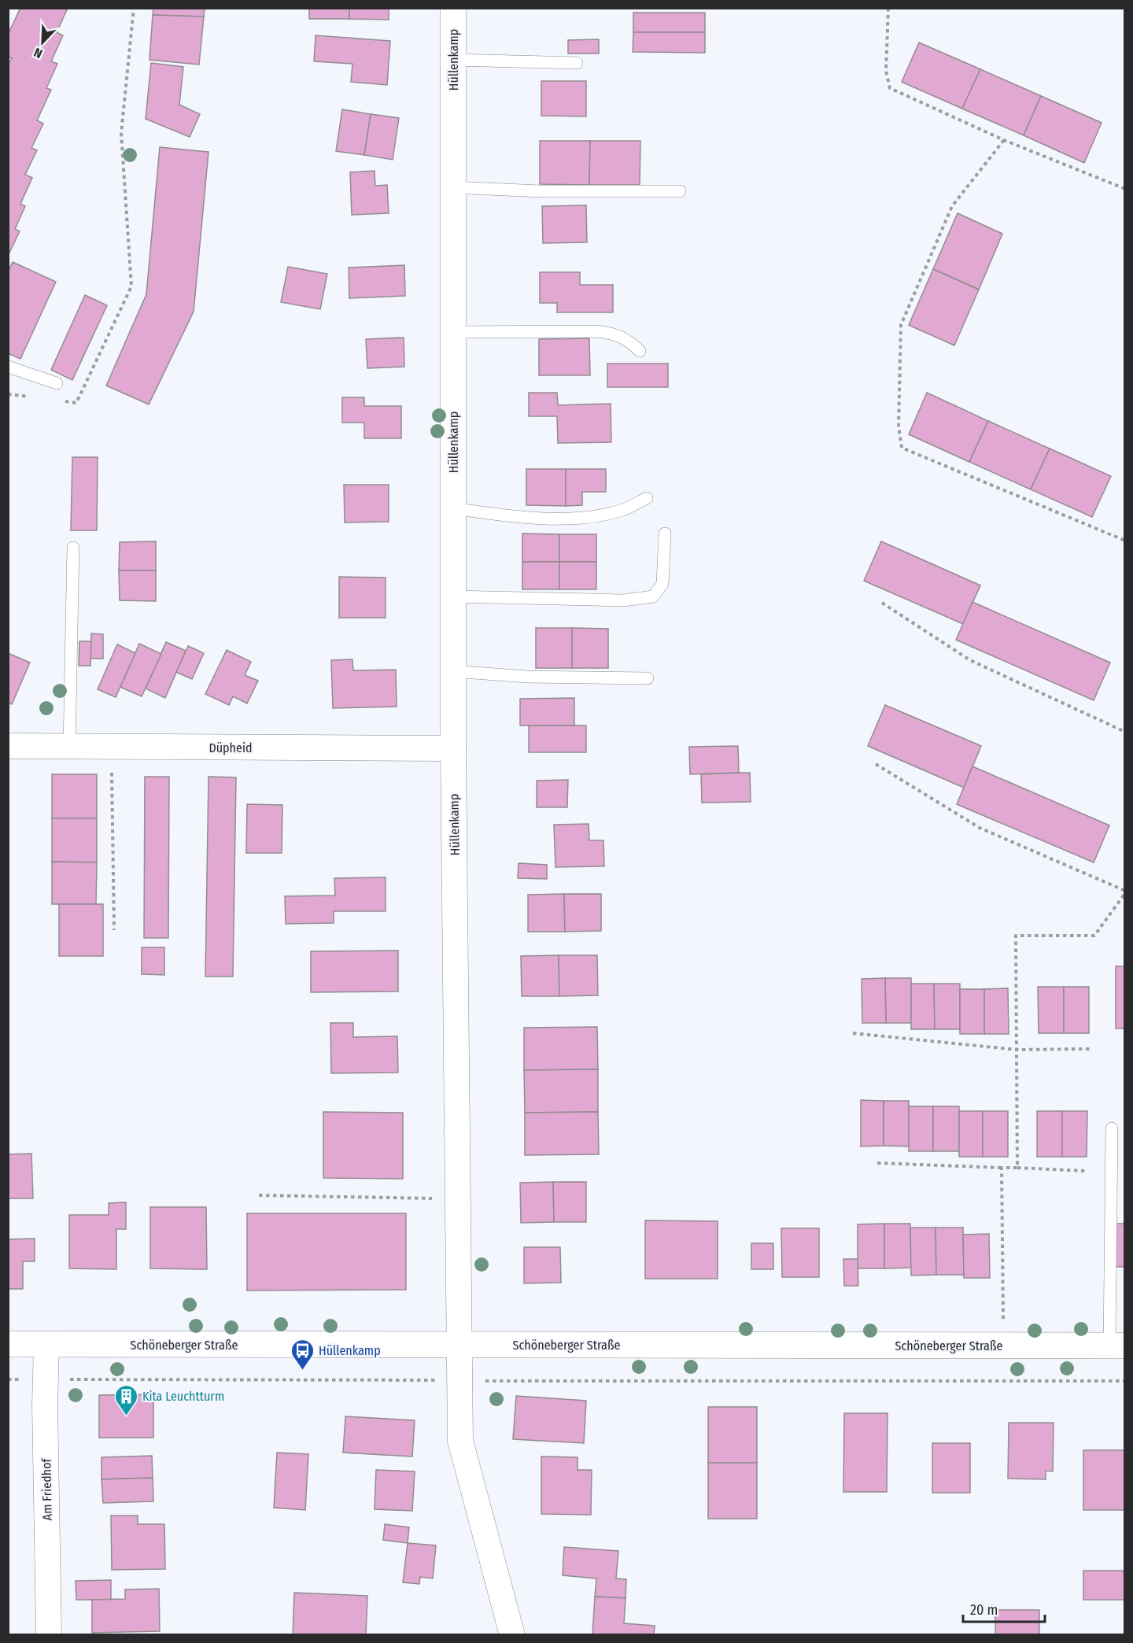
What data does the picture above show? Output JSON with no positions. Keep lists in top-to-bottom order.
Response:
{
  "streets": {
    "street": [
      "Hüllenkamp",
      "Düpheid",
      "Schöneberger Straße",
      "Am Friedhof"
    ]
  },
  "crossings": [
    ["Hüllenkamp", "Düpheid"],
    ["Hüllenkamp", "Schöneberger Straße"],
    ["Schöneberger Straße", "Am Friedhof"]
  ],
  "places": {
    "bus stop": ["Hüllenkamp"],
    "building": ["Kita Leuchtturm"]
  },
  "scale_bar": "20 m",
  "north": "bottom left"
}
